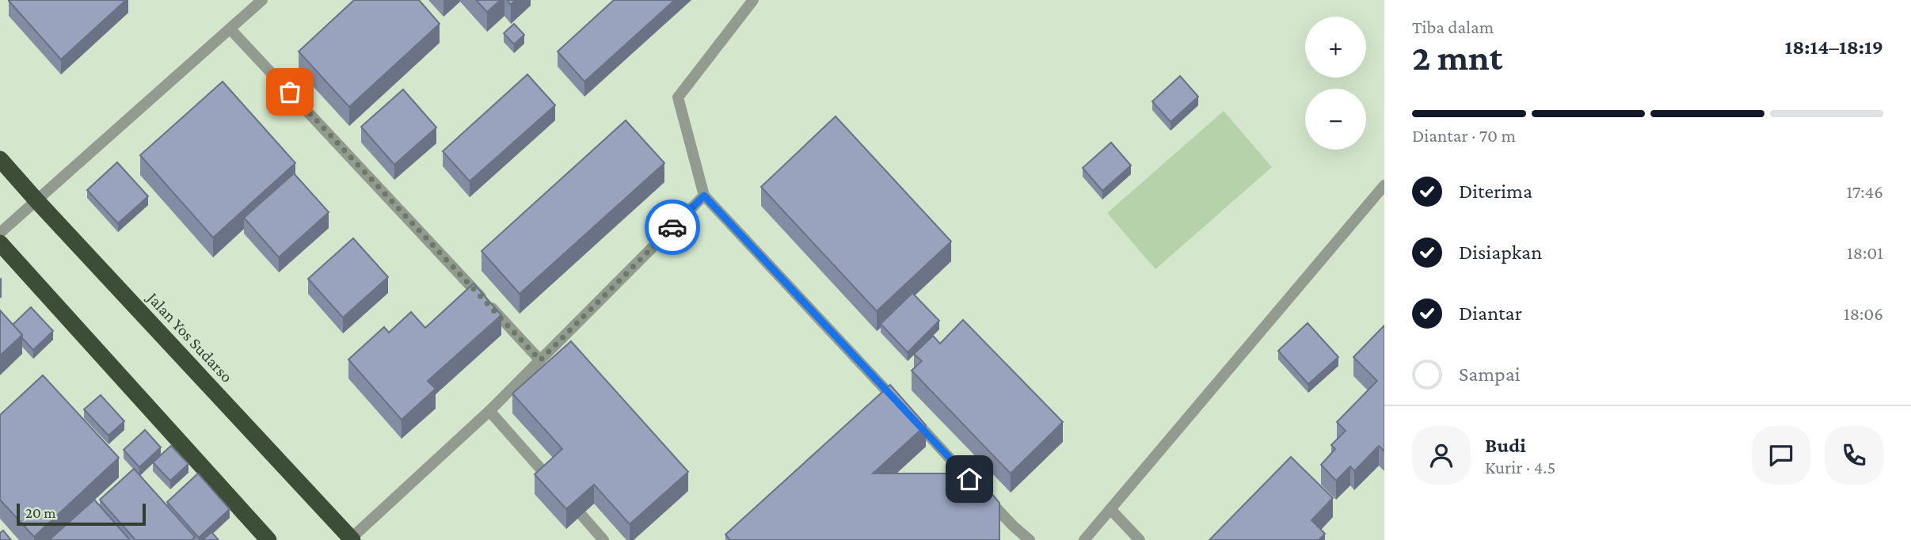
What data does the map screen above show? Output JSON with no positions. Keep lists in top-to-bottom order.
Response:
{
  "streets": {
    "highway": ["Jalan Yos Sudarso"]
  },
  "scale_bar": "20 m",
  "page": {
    "heading": ["2 mnt", "Tiba dalam", "18:14–18:19"],
    "panel": ["Budi", "Kurir · 4.5"],
    "map_buttons": ["+", "−"],
    "bar": "Diantar · 70 m",
    "list": [
      ["Diterima", "17:46"],
      ["Disiapkan", "18:01"],
      ["Diantar", "18:06"],
      "Sampai"
    ],
    "scale": "20 m"
  }
}
